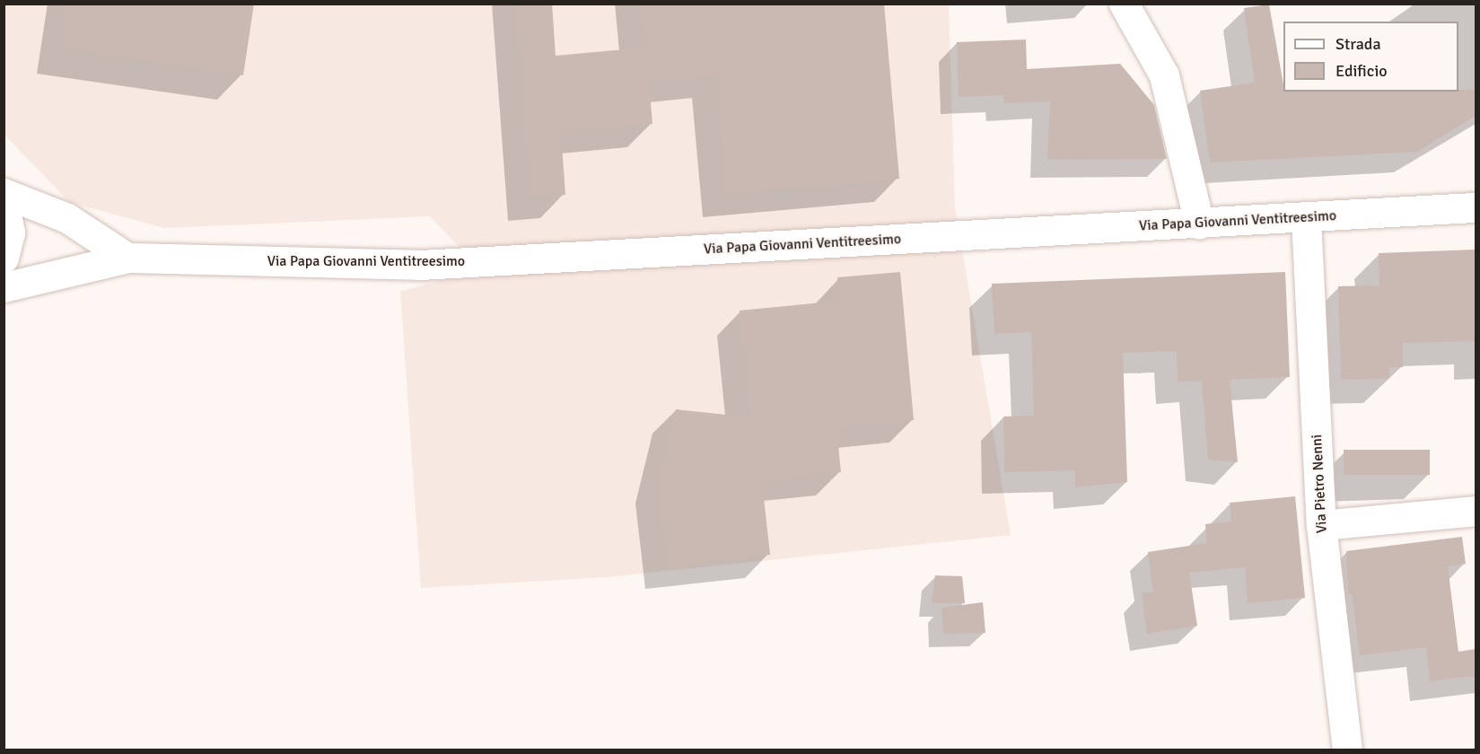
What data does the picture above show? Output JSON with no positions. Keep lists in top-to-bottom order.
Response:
{
  "streets": {
    "main road": ["Via Papa Giovanni Ventitreesimo", "Via Pietro Nenni"]
  },
  "crossings": [
    ["Via Papa Giovanni Ventitreesimo", "Via Pietro Nenni"]
  ],
  "legend": ["Strada", "Edificio"]
}
